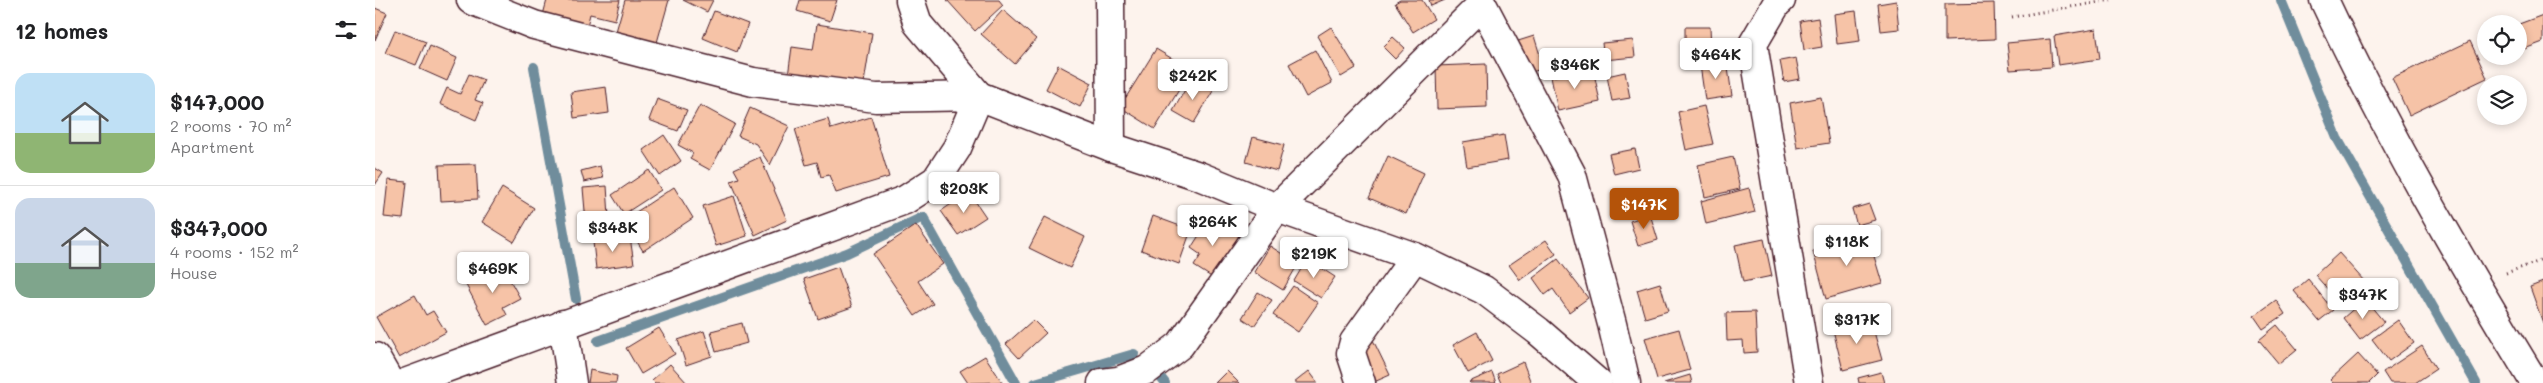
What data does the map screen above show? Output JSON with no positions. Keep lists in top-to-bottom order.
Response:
{
  "page": {
    "heading": "12 homes",
    "price": [
      "$464K",
      "$346K",
      "$242K",
      "$203K",
      "$147K",
      "$264K",
      "$348K",
      "$118K",
      "$219K",
      "$469K",
      "$347K",
      "$317K"
    ],
    "list": [
      {
        "name": "$147,000",
        "note": "2 rooms · 70 m² · Apartment"
      },
      {
        "name": "$347,000",
        "note": "4 rooms · 152 m² · House"
      }
    ]
  }
}
